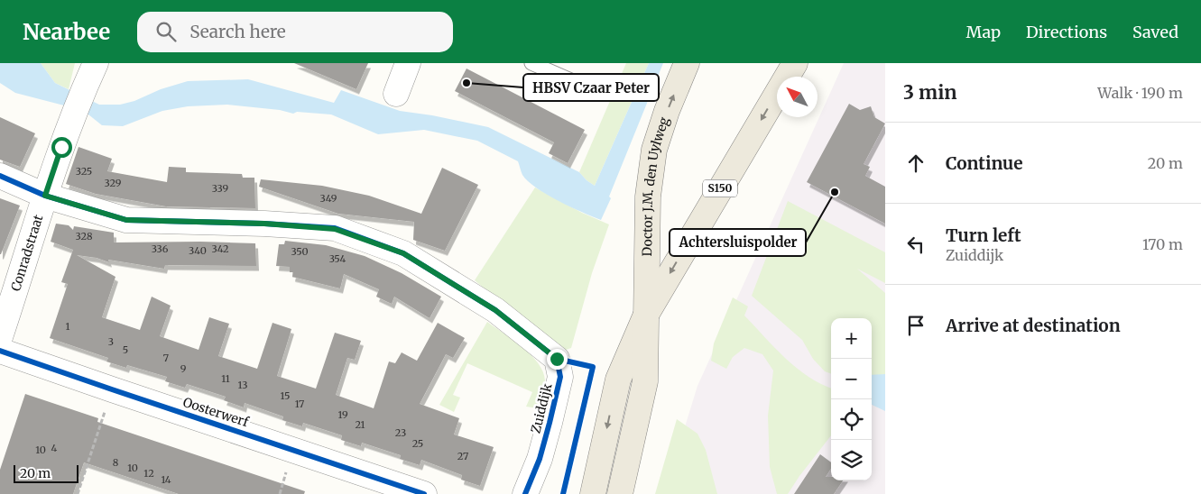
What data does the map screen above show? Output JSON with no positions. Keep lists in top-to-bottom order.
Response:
{
  "streets": {
    "main road": ["Doctor J.M. den Uylweg", "S150"],
    "street": ["Conradstraat", "Zuiddijk", "Oosterwerf"]
  },
  "crossings": [
    ["Conradstraat", "Zuiddijk"]
  ],
  "places": ["HBSV Czaar Peter", "Achtersluispolder"],
  "house_numbers": [
    "325",
    "329",
    "339",
    "349",
    "328",
    "336",
    "342",
    "340",
    "350",
    "354",
    "1",
    "3",
    "5",
    "7",
    "9",
    "11",
    "13",
    "15",
    "17",
    "19",
    "21",
    "23",
    "25",
    "4",
    "10",
    "27",
    "8",
    "10",
    "12",
    "14"
  ],
  "scale_bar": "20 m",
  "north": "top left",
  "page": {
    "header": "Nearbee",
    "search": "Search here",
    "nav": ["Map", "Directions", "Saved"],
    "heading": ["3 min", "Walk · 190 m"],
    "list": [
      ["Continue", "20 m"],
      ["Turn left", "Zuiddijk", "170 m"],
      "Arrive at destination"
    ],
    "map_buttons": ["+", "−"],
    "scale": "20 m"
  }
}
